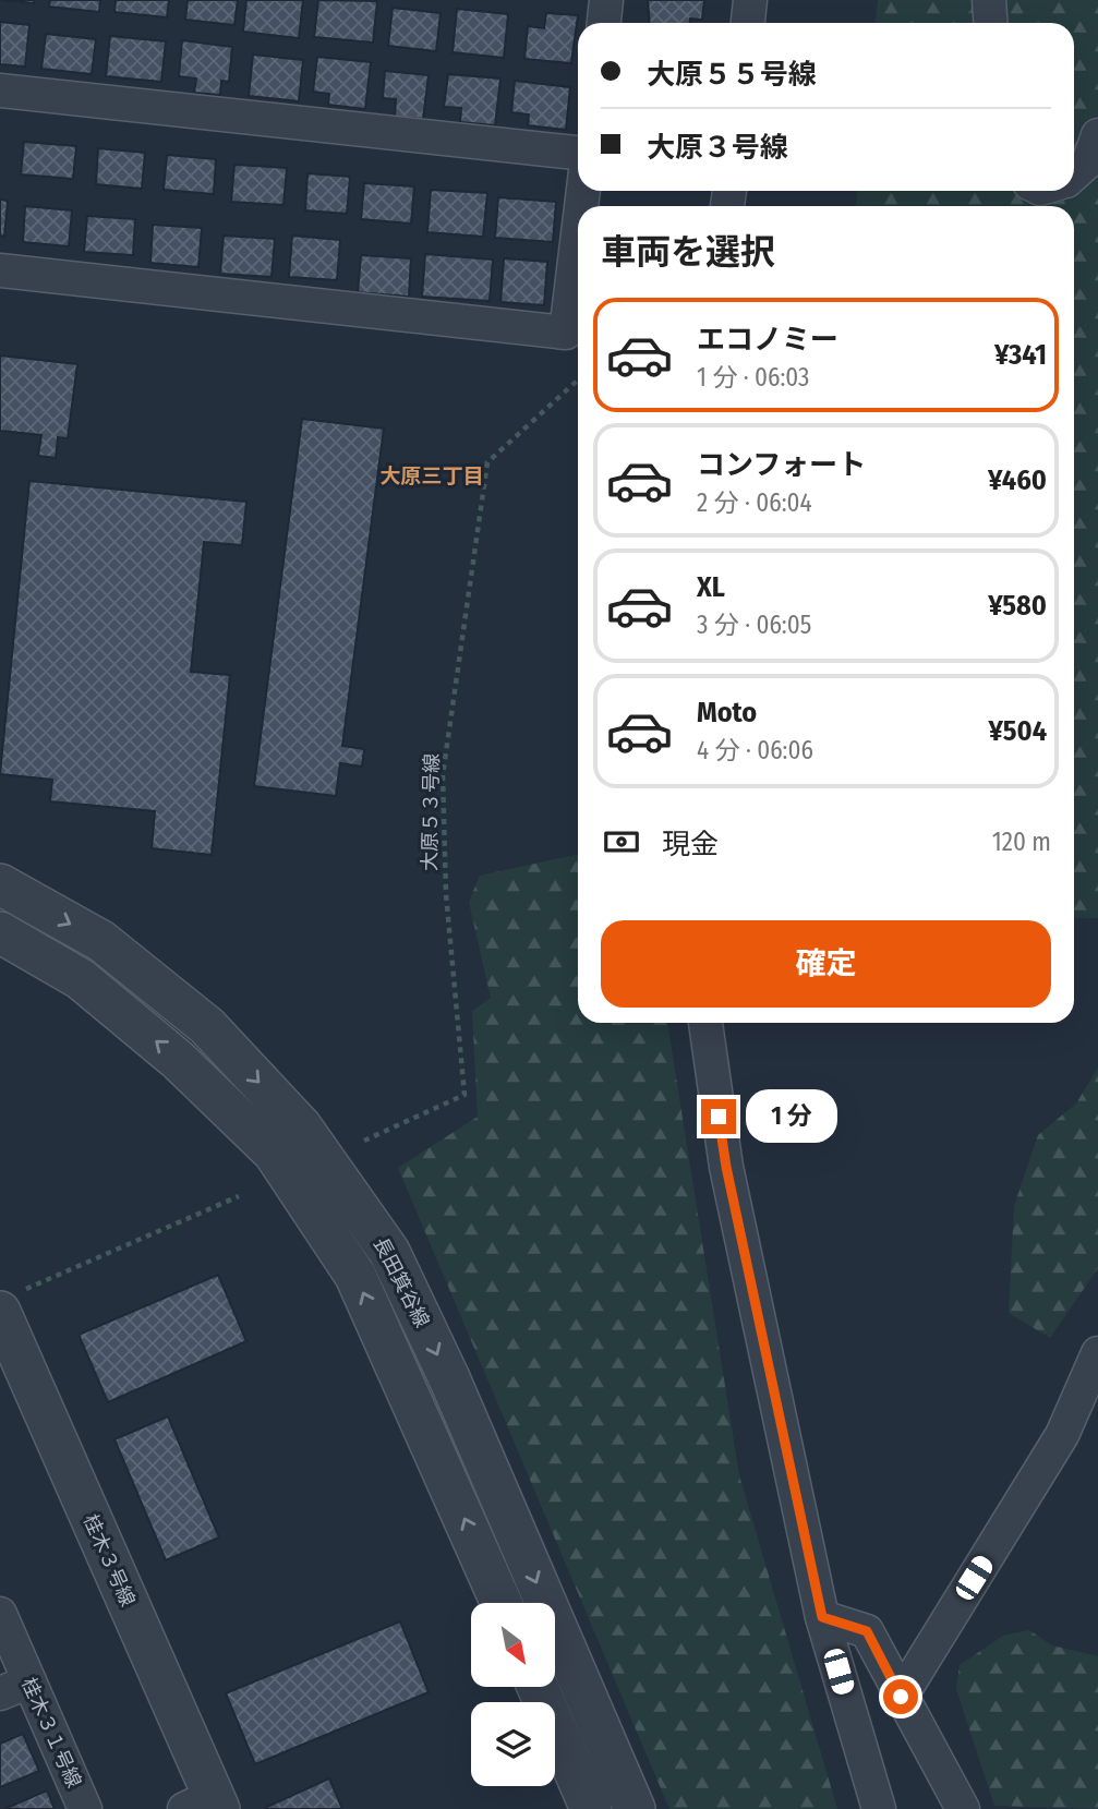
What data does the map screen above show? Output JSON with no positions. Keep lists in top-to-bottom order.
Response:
{
  "streets": {
    "street": ["長田箕谷線", "桂木３号線", "桂木３１号線"],
    "path": ["大原５３号線"]
  },
  "districts": ["大原三丁目"],
  "north": "bottom right",
  "page": {
    "banner": ["大原５５号線", "大原３号線"],
    "heading": "車両を選択",
    "list": [
      {
        "name": "エコノミー",
        "note": "1 分 · 06:03",
        "value": "¥341"
      },
      {
        "name": "コンフォート",
        "note": "2 分 · 06:04",
        "value": "¥460"
      },
      {
        "name": "XL",
        "note": "3 分 · 06:05",
        "value": "¥580"
      },
      {
        "name": "Moto",
        "note": "4 分 · 06:06",
        "value": "¥504"
      }
    ],
    "pay": ["現金", "120 m"],
    "buttons": "確定",
    "bubble": "1 分"
  }
}
